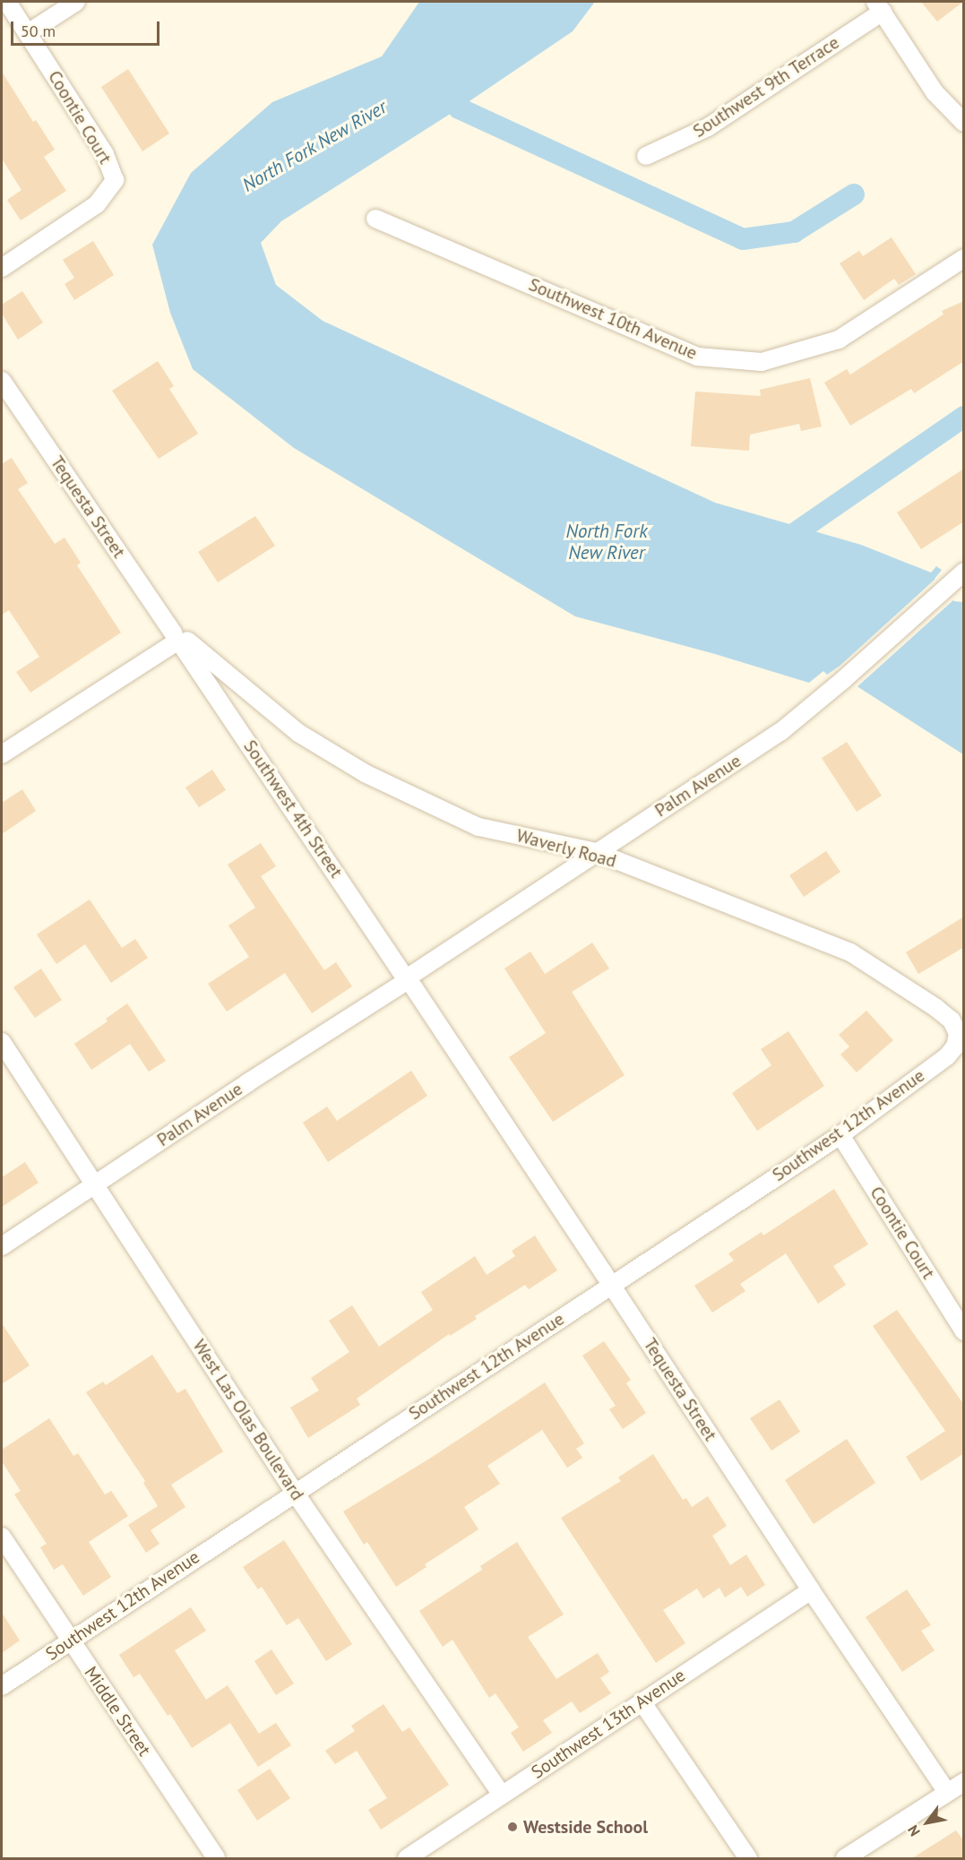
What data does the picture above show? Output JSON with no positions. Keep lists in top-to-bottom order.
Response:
{
  "streets": {
    "street": [
      "Southwest 9th Terrace",
      "Coontie Court",
      "Southwest 10th Avenue",
      "Tequesta Street",
      "Palm Avenue",
      "Southwest 4th Street",
      "Waverly Road",
      "Southwest 12th Avenue",
      "West Las Olas Boulevard",
      "Middle Street",
      "Southwest 13th Avenue"
    ]
  },
  "crossings": [
    ["Coontie Court", "Southwest 12th Avenue"],
    ["Tequesta Street", "Palm Avenue"],
    ["Tequesta Street", "Southwest 4th Street"],
    ["Tequesta Street", "Waverly Road"],
    ["Tequesta Street", "Southwest 12th Avenue"],
    ["Tequesta Street", "Southwest 13th Avenue"],
    ["Palm Avenue", "Southwest 4th Street"],
    ["Palm Avenue", "Waverly Road"],
    ["Palm Avenue", "West Las Olas Boulevard"],
    ["Southwest 4th Street", "Waverly Road"],
    ["Waverly Road", "Southwest 12th Avenue"],
    ["Southwest 12th Avenue", "West Las Olas Boulevard"],
    ["Southwest 12th Avenue", "Middle Street"],
    ["West Las Olas Boulevard", "Southwest 13th Avenue"]
  ],
  "water": ["North Fork New River"],
  "places": ["Westside School"],
  "scale_bar": "50 m",
  "north": "bottom left"
}
